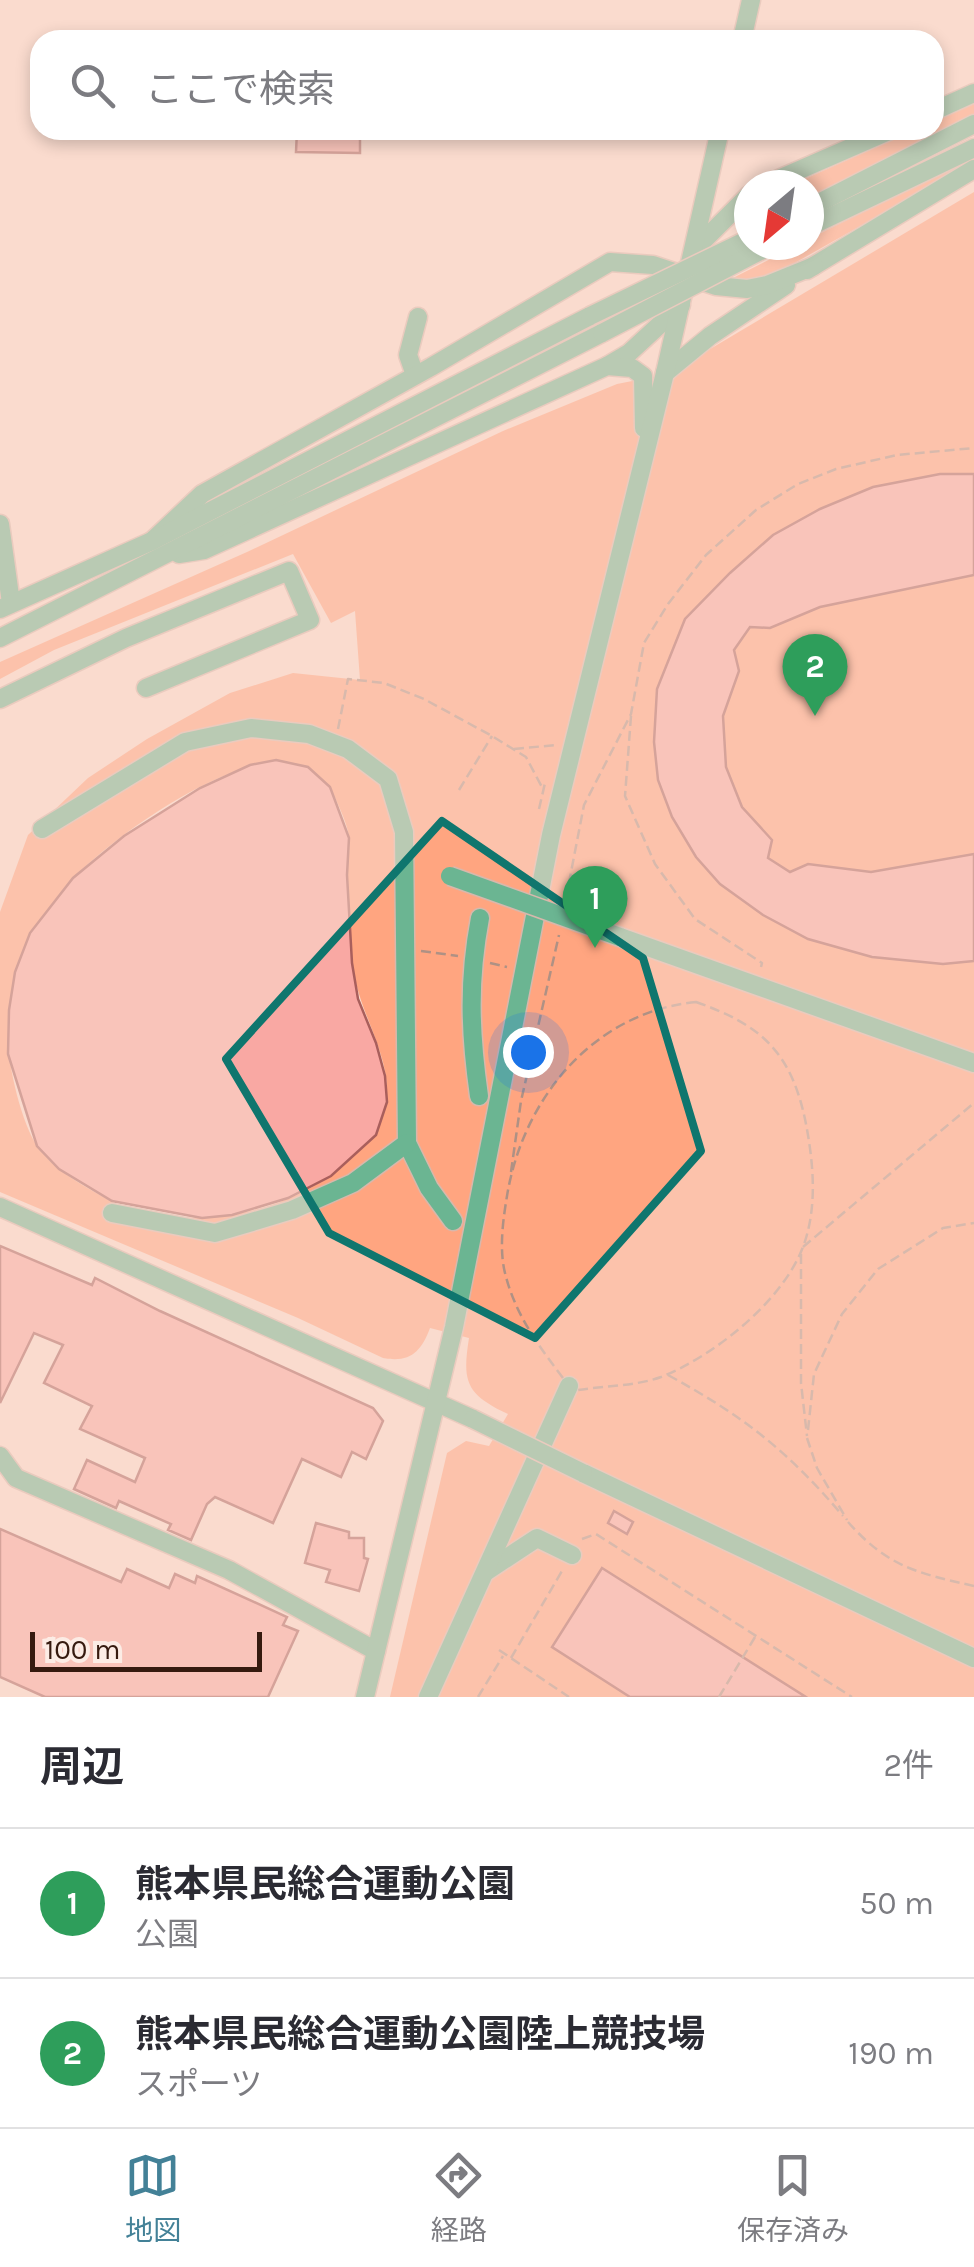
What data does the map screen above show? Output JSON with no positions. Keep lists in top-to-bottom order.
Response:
{
  "scale_bar": "100 m",
  "north": "bottom left",
  "page": {
    "search": "ここで検索",
    "pins": ["2", "1"],
    "scale": "100 m",
    "heading": ["周辺", "2件"],
    "list": [
      {
        "mark": "1",
        "name": "熊本県民総合運動公園",
        "note": "公園",
        "value": "50 m"
      },
      {
        "mark": "2",
        "name": "熊本県民総合運動公園陸上競技場",
        "note": "スポーツ",
        "value": "190 m"
      }
    ],
    "nav": ["地図", "経路", "保存済み"]
  }
}
